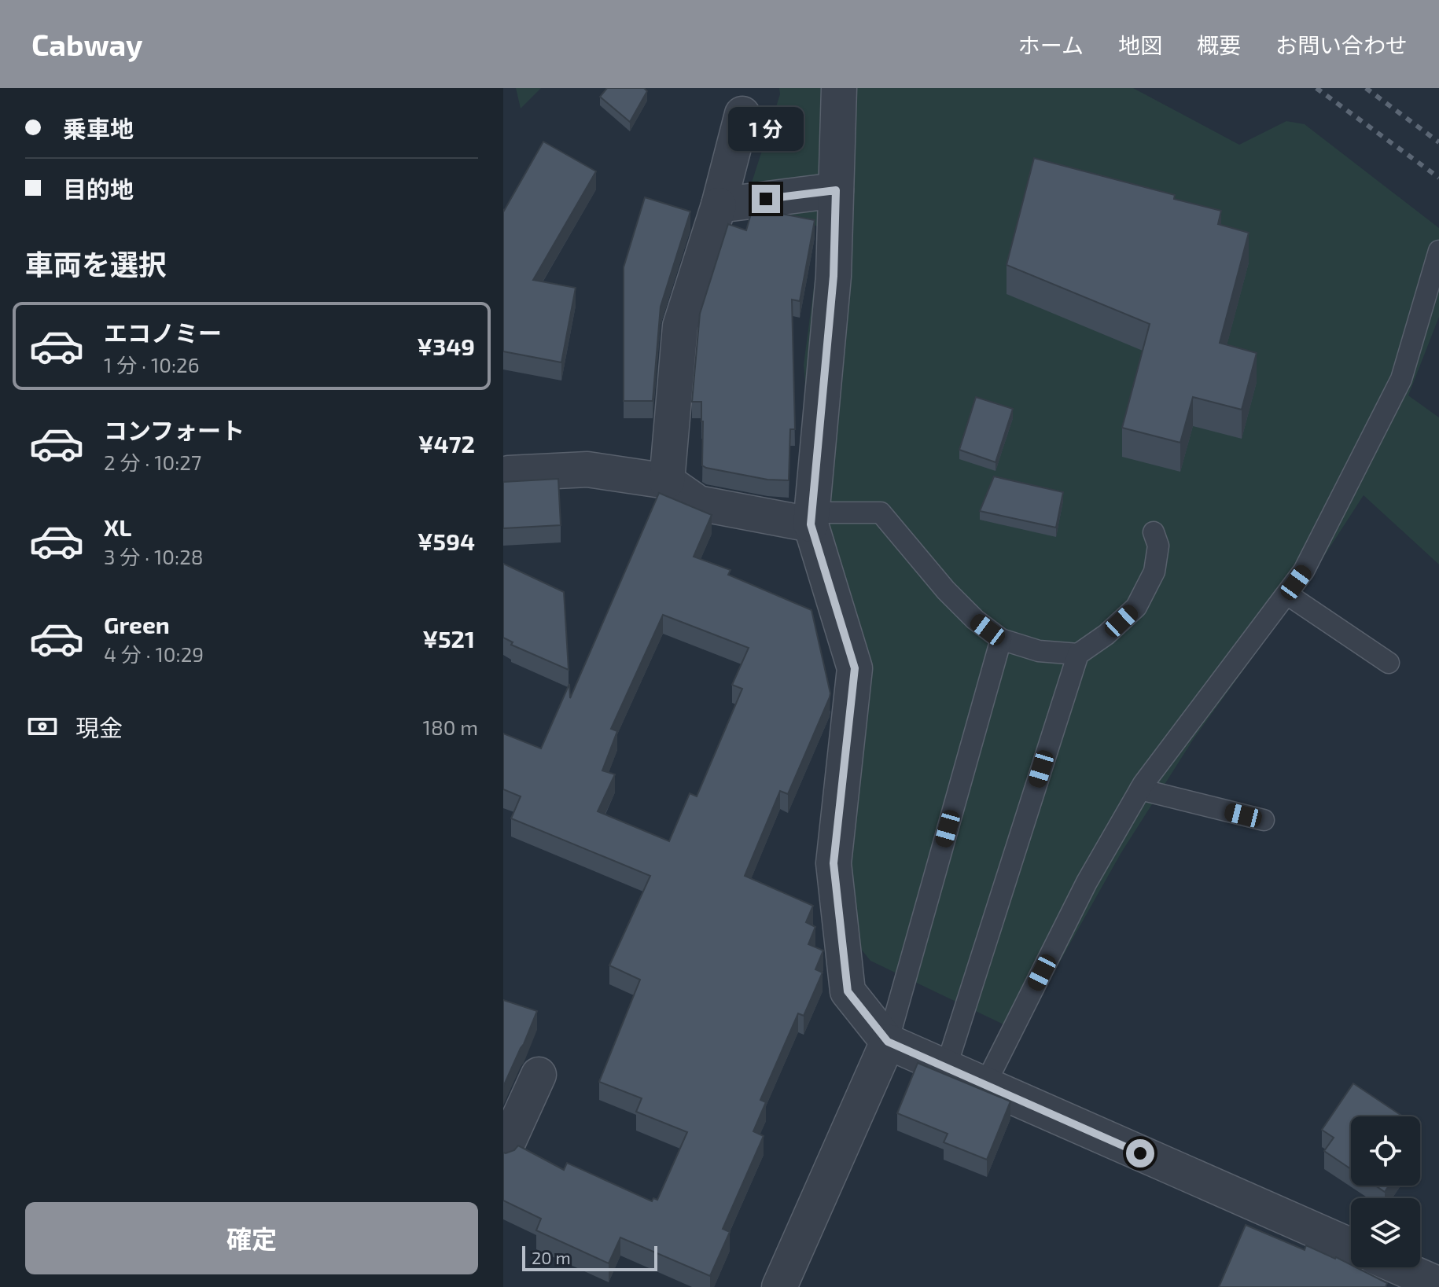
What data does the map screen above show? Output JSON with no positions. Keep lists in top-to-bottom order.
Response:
{
  "scale_bar": "20 m",
  "page": {
    "header": "Cabway",
    "nav": [
      "ホーム",
      "地図",
      "概要",
      "お問い合わせ"
    ],
    "banner": ["乗車地", "目的地"],
    "bubble": "1 分",
    "heading": "車両を選択",
    "list": [
      {
        "name": "エコノミー",
        "note": "1 分 · 10:26",
        "value": "¥349"
      },
      {
        "name": "コンフォート",
        "note": "2 分 · 10:27",
        "value": "¥472"
      },
      {
        "name": "XL",
        "note": "3 分 · 10:28",
        "value": "¥594"
      },
      {
        "name": "Green",
        "note": "4 分 · 10:29",
        "value": "¥521"
      }
    ],
    "pay": ["現金", "180 m"],
    "buttons": "確定",
    "scale": "20 m"
  }
}
